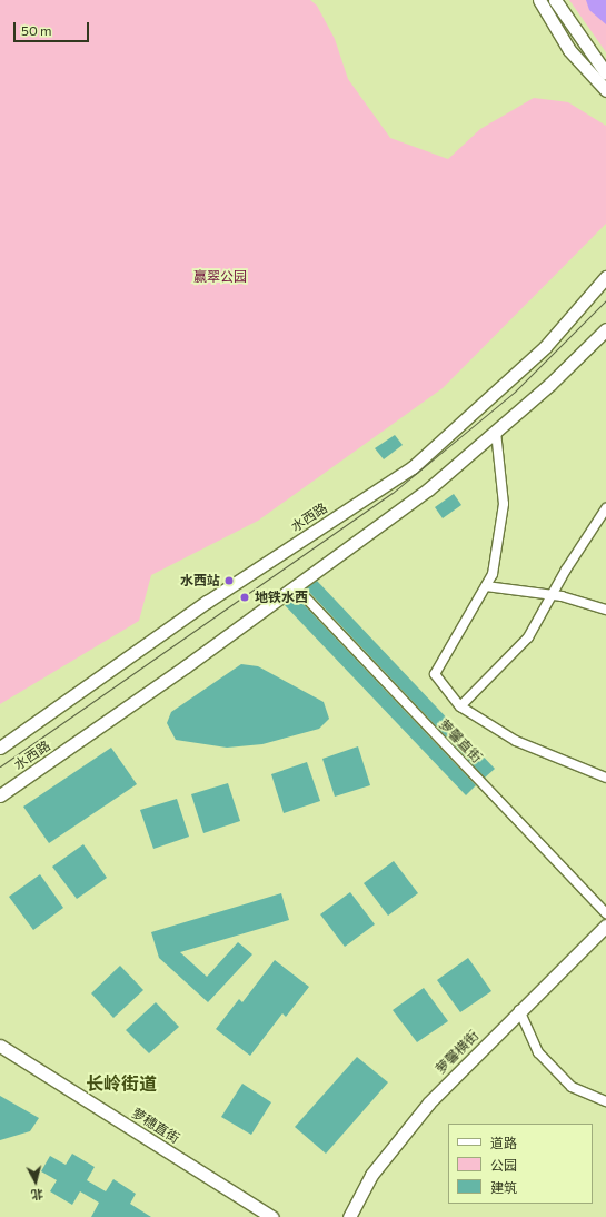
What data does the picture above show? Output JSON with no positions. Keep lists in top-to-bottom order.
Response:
{
  "streets": {
    "main road": ["水西路", "萝馨横街", "萝穗直街"],
    "street": ["萝馨直街"]
  },
  "crossings": [
    ["水西路", "萝馨直街"]
  ],
  "districts": ["长岭街道"],
  "parks": ["赢翠公园"],
  "places": ["水西站", "地铁水西"],
  "legend": ["道路", "公园", "建筑"],
  "scale_bar": "50 m",
  "north": "bottom"
}
